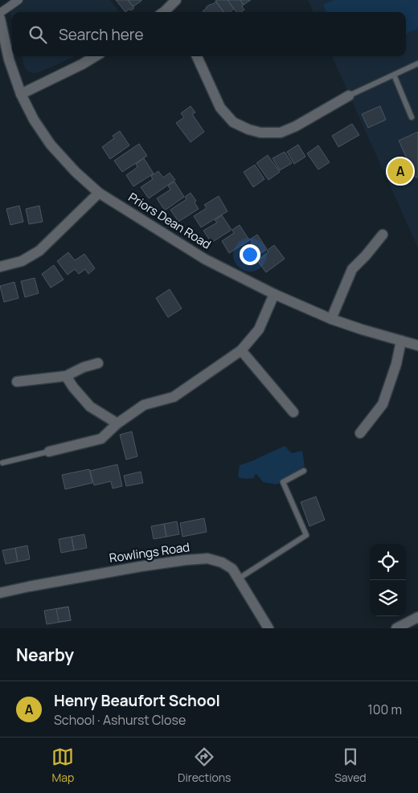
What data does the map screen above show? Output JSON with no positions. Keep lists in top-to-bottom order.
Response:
{
  "streets": {
    "street": ["Priors Dean Road", "Rowlings Road"]
  },
  "page": {
    "search": "Search here",
    "pins": "A",
    "heading": "Nearby",
    "list": [
      {
        "mark": "A",
        "name": "Henry Beaufort School",
        "note": "School · Ashurst Close",
        "value": "100 m"
      }
    ],
    "nav": ["Map", "Directions", "Saved"]
  }
}
